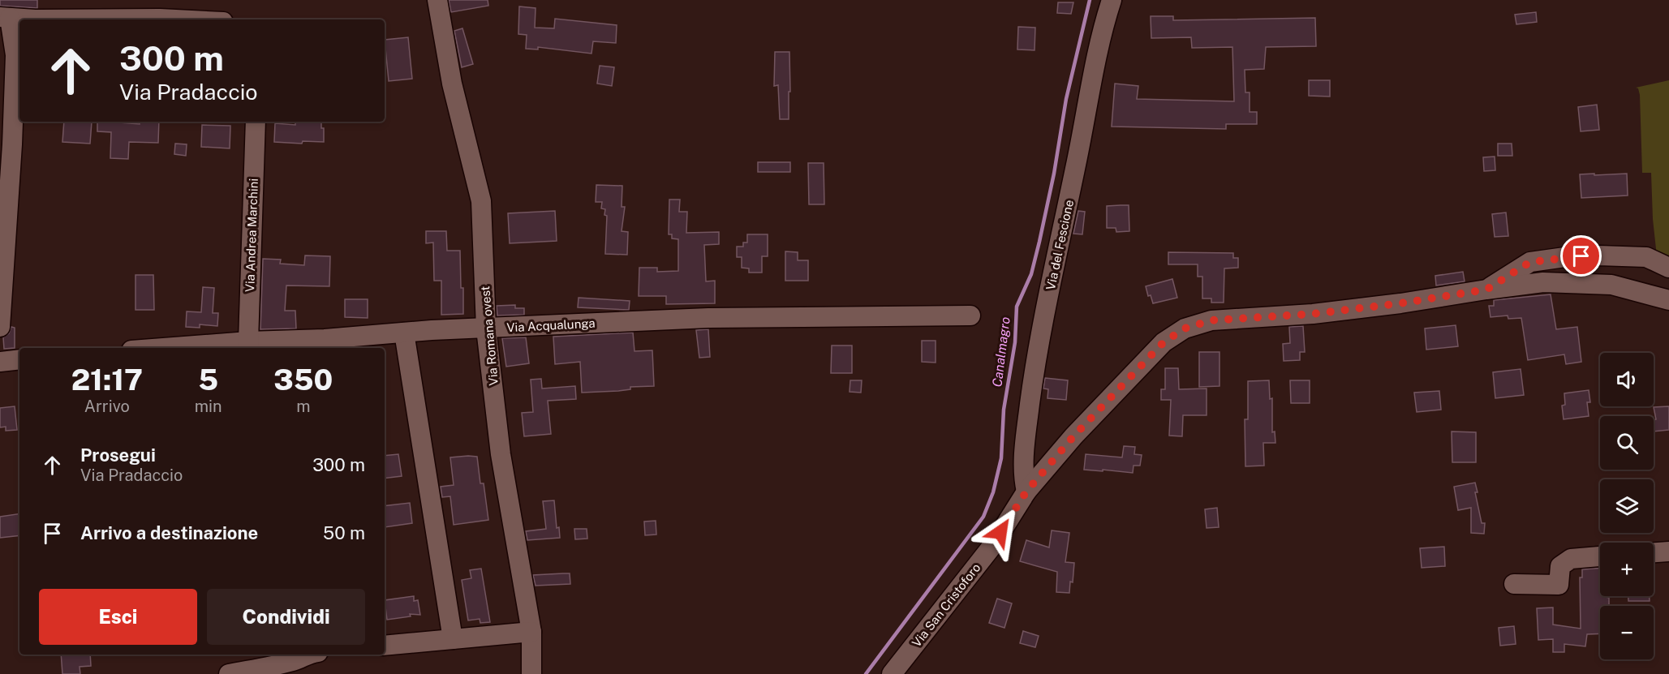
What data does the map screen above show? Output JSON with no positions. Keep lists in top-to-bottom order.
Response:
{
  "streets": {
    "street": [
      "Via Andrea Marchini",
      "Via del Fescione",
      "Via Acqualunga",
      "Via Romana ovest",
      "Via San Cristoforo"
    ]
  },
  "crossings": [
    ["Via Andrea Marchini", "Via Acqualunga"],
    ["Via del Fescione", "Via San Cristoforo"],
    ["Via Acqualunga", "Via Romana ovest"]
  ],
  "water": ["Canalmagro"],
  "page": {
    "turn": ["300 m", "Via Pradaccio"],
    "eta": [
      "21:17",
      "Arrivo",
      "5",
      "min",
      "350",
      "m"
    ],
    "map_buttons": ["+", "−"],
    "list": [
      {
        "name": "Prosegui",
        "note": "Via Pradaccio",
        "value": "300 m"
      },
      {
        "name": "Arrivo a destinazione",
        "value": "50 m"
      }
    ],
    "buttons": ["Esci", "Condividi"]
  }
}
